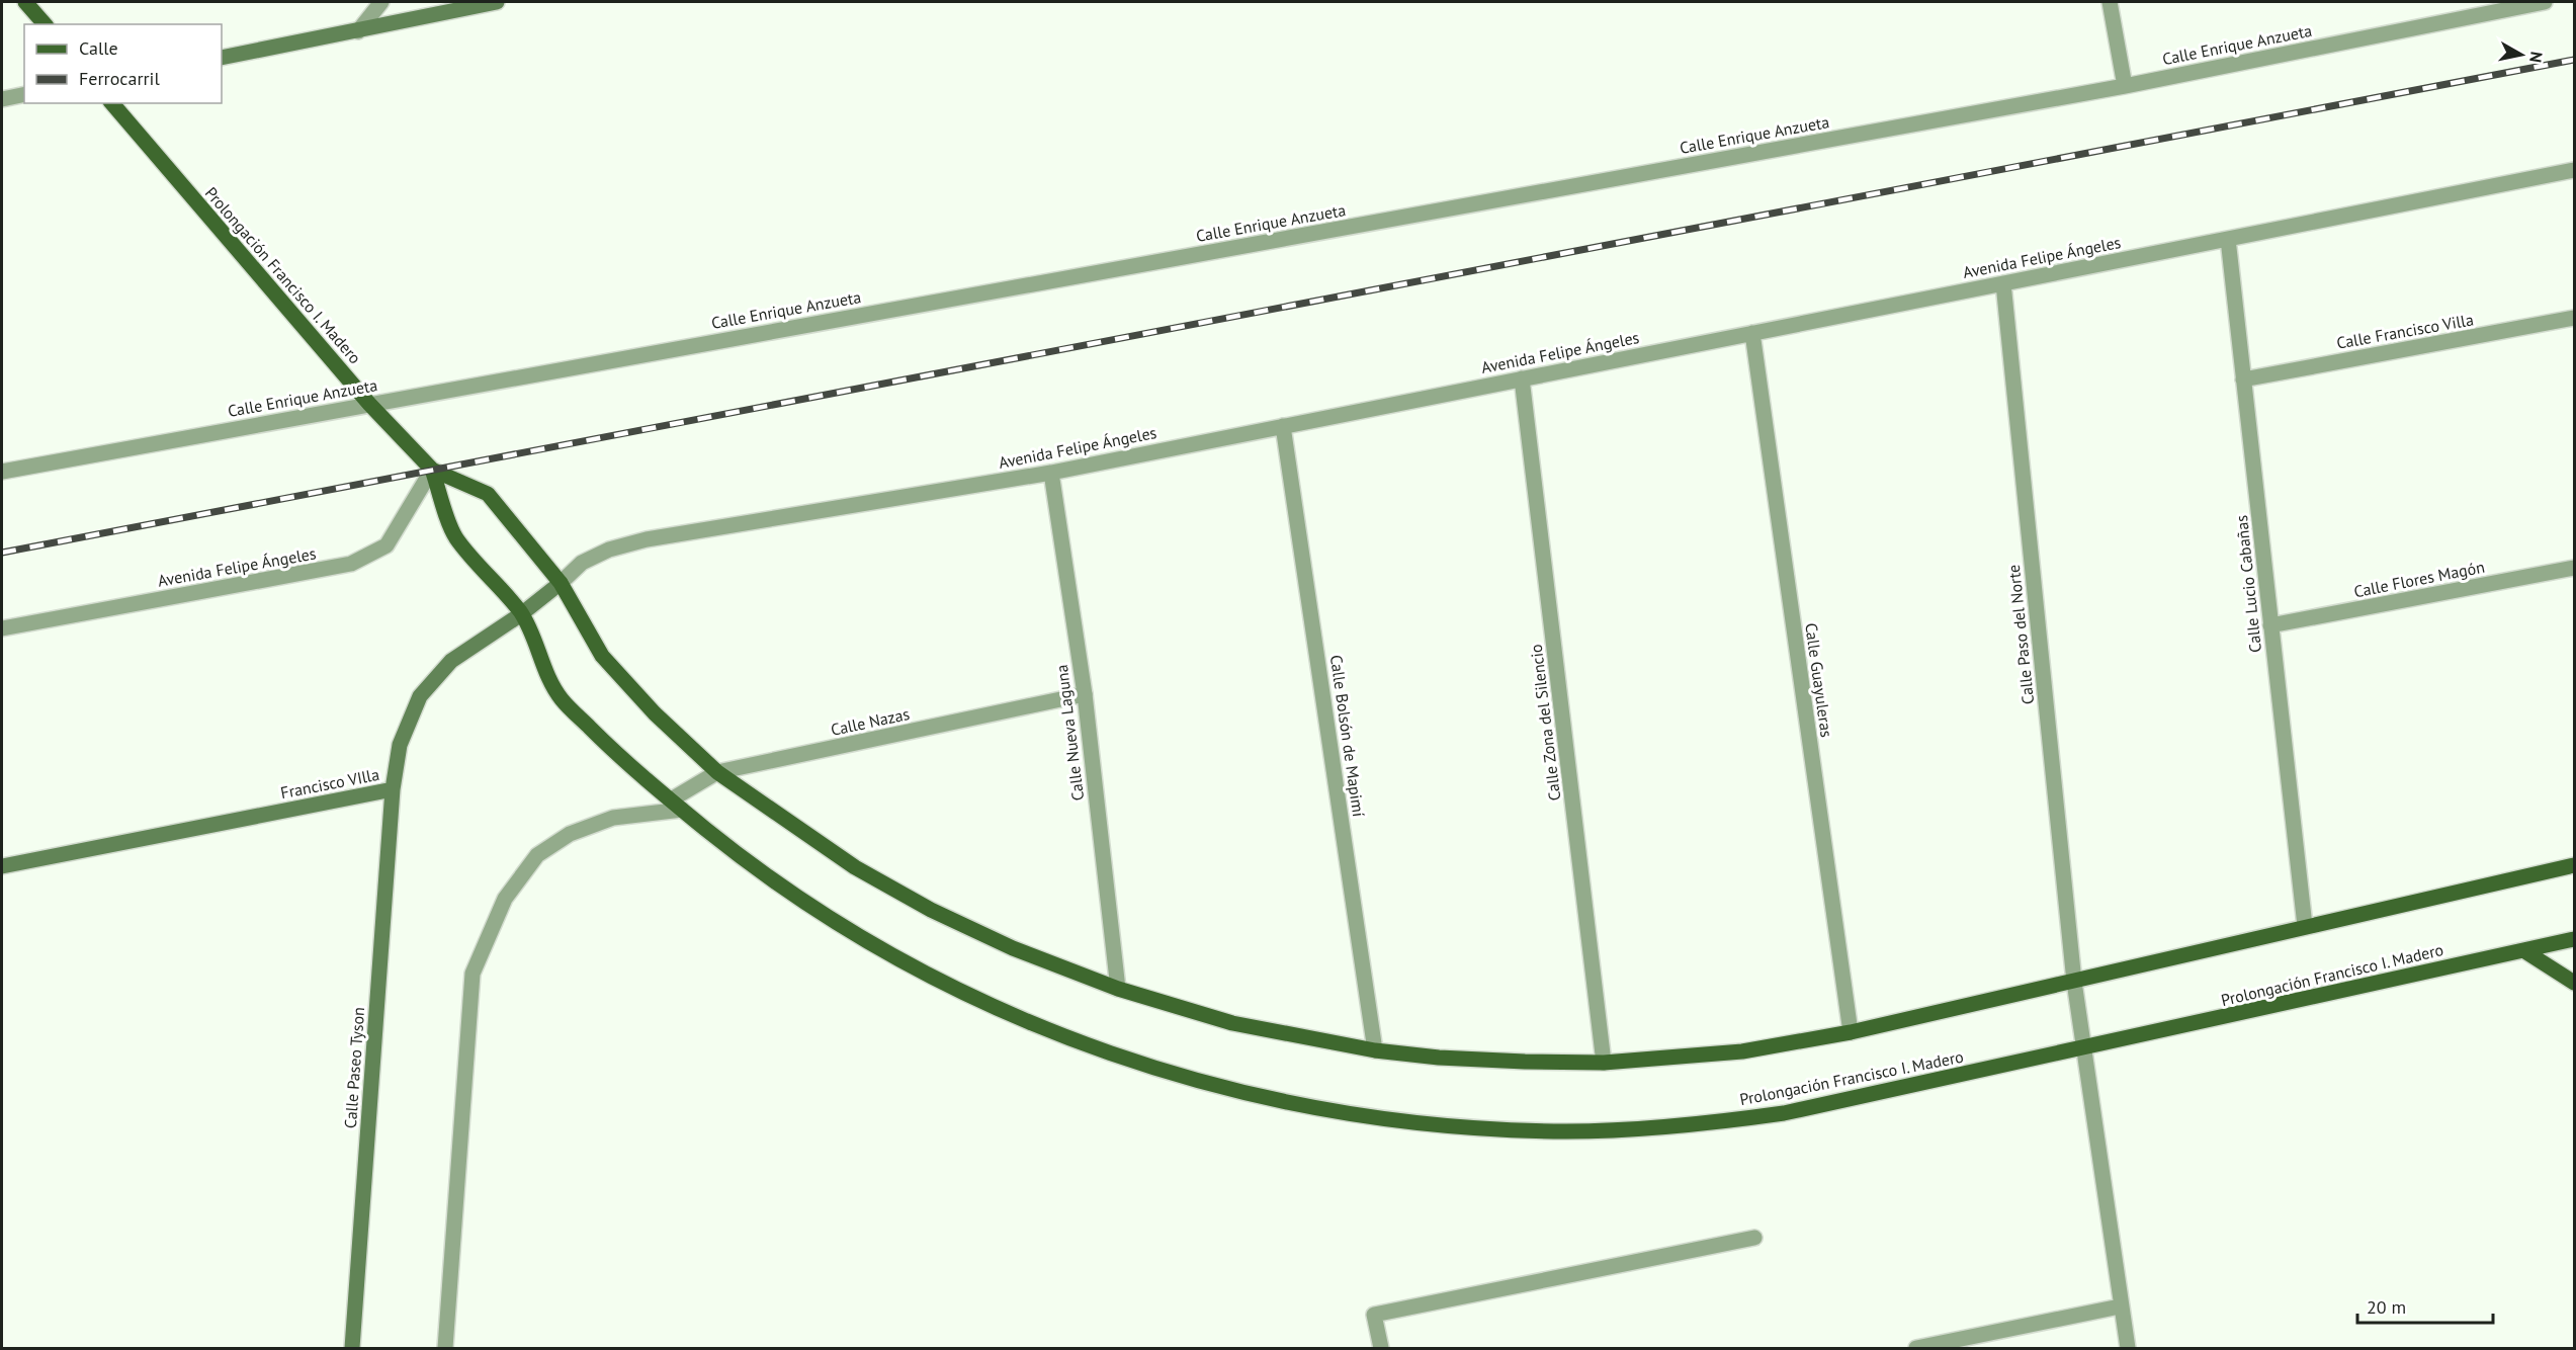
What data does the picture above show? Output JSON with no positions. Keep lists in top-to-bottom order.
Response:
{
  "streets": {
    "main road": ["Prolongación Francisco I. Madero"],
    "street": [
      "Calle Enrique Anzueta",
      "Avenida Felipe Ángeles",
      "Calle Francisco Villa",
      "Calle Flores Magón",
      "Calle Lucio Cabañas",
      "Calle Paso del Norte",
      "Calle Guayuleras",
      "Calle Nazas",
      "Calle Zona del Silencio",
      "Calle Nueva Laguna",
      "Calle Bolsón de Mapimí",
      "Francisco VIlla",
      "Calle Paseo Tyson"
    ]
  },
  "crossings": [
    ["Calle Enrique Anzueta", "Prolongación Francisco I. Madero"],
    ["Avenida Felipe Ángeles", "Prolongación Francisco I. Madero"],
    ["Avenida Felipe Ángeles", "Calle Lucio Cabañas"],
    ["Avenida Felipe Ángeles", "Calle Paso del Norte"],
    ["Avenida Felipe Ángeles", "Calle Guayuleras"],
    ["Avenida Felipe Ángeles", "Calle Zona del Silencio"],
    ["Avenida Felipe Ángeles", "Calle Nueva Laguna"],
    ["Avenida Felipe Ángeles", "Calle Bolsón de Mapimí"],
    ["Avenida Felipe Ángeles", "Francisco VIlla"],
    ["Prolongación Francisco I. Madero", "Calle Lucio Cabañas"],
    ["Prolongación Francisco I. Madero", "Calle Paso del Norte"],
    ["Prolongación Francisco I. Madero", "Calle Guayuleras"],
    ["Prolongación Francisco I. Madero", "Calle Nazas"],
    ["Prolongación Francisco I. Madero", "Calle Zona del Silencio"],
    ["Prolongación Francisco I. Madero", "Calle Nueva Laguna"],
    ["Prolongación Francisco I. Madero", "Calle Bolsón de Mapimí"],
    ["Prolongación Francisco I. Madero", "Francisco VIlla"],
    ["Calle Francisco Villa", "Calle Lucio Cabañas"],
    ["Calle Flores Magón", "Calle Lucio Cabañas"],
    ["Calle Nazas", "Calle Nueva Laguna"],
    ["Francisco VIlla", "Calle Paseo Tyson"]
  ],
  "legend": ["Calle", "Ferrocarril"],
  "scale_bar": "20 m",
  "north": "right"
}
